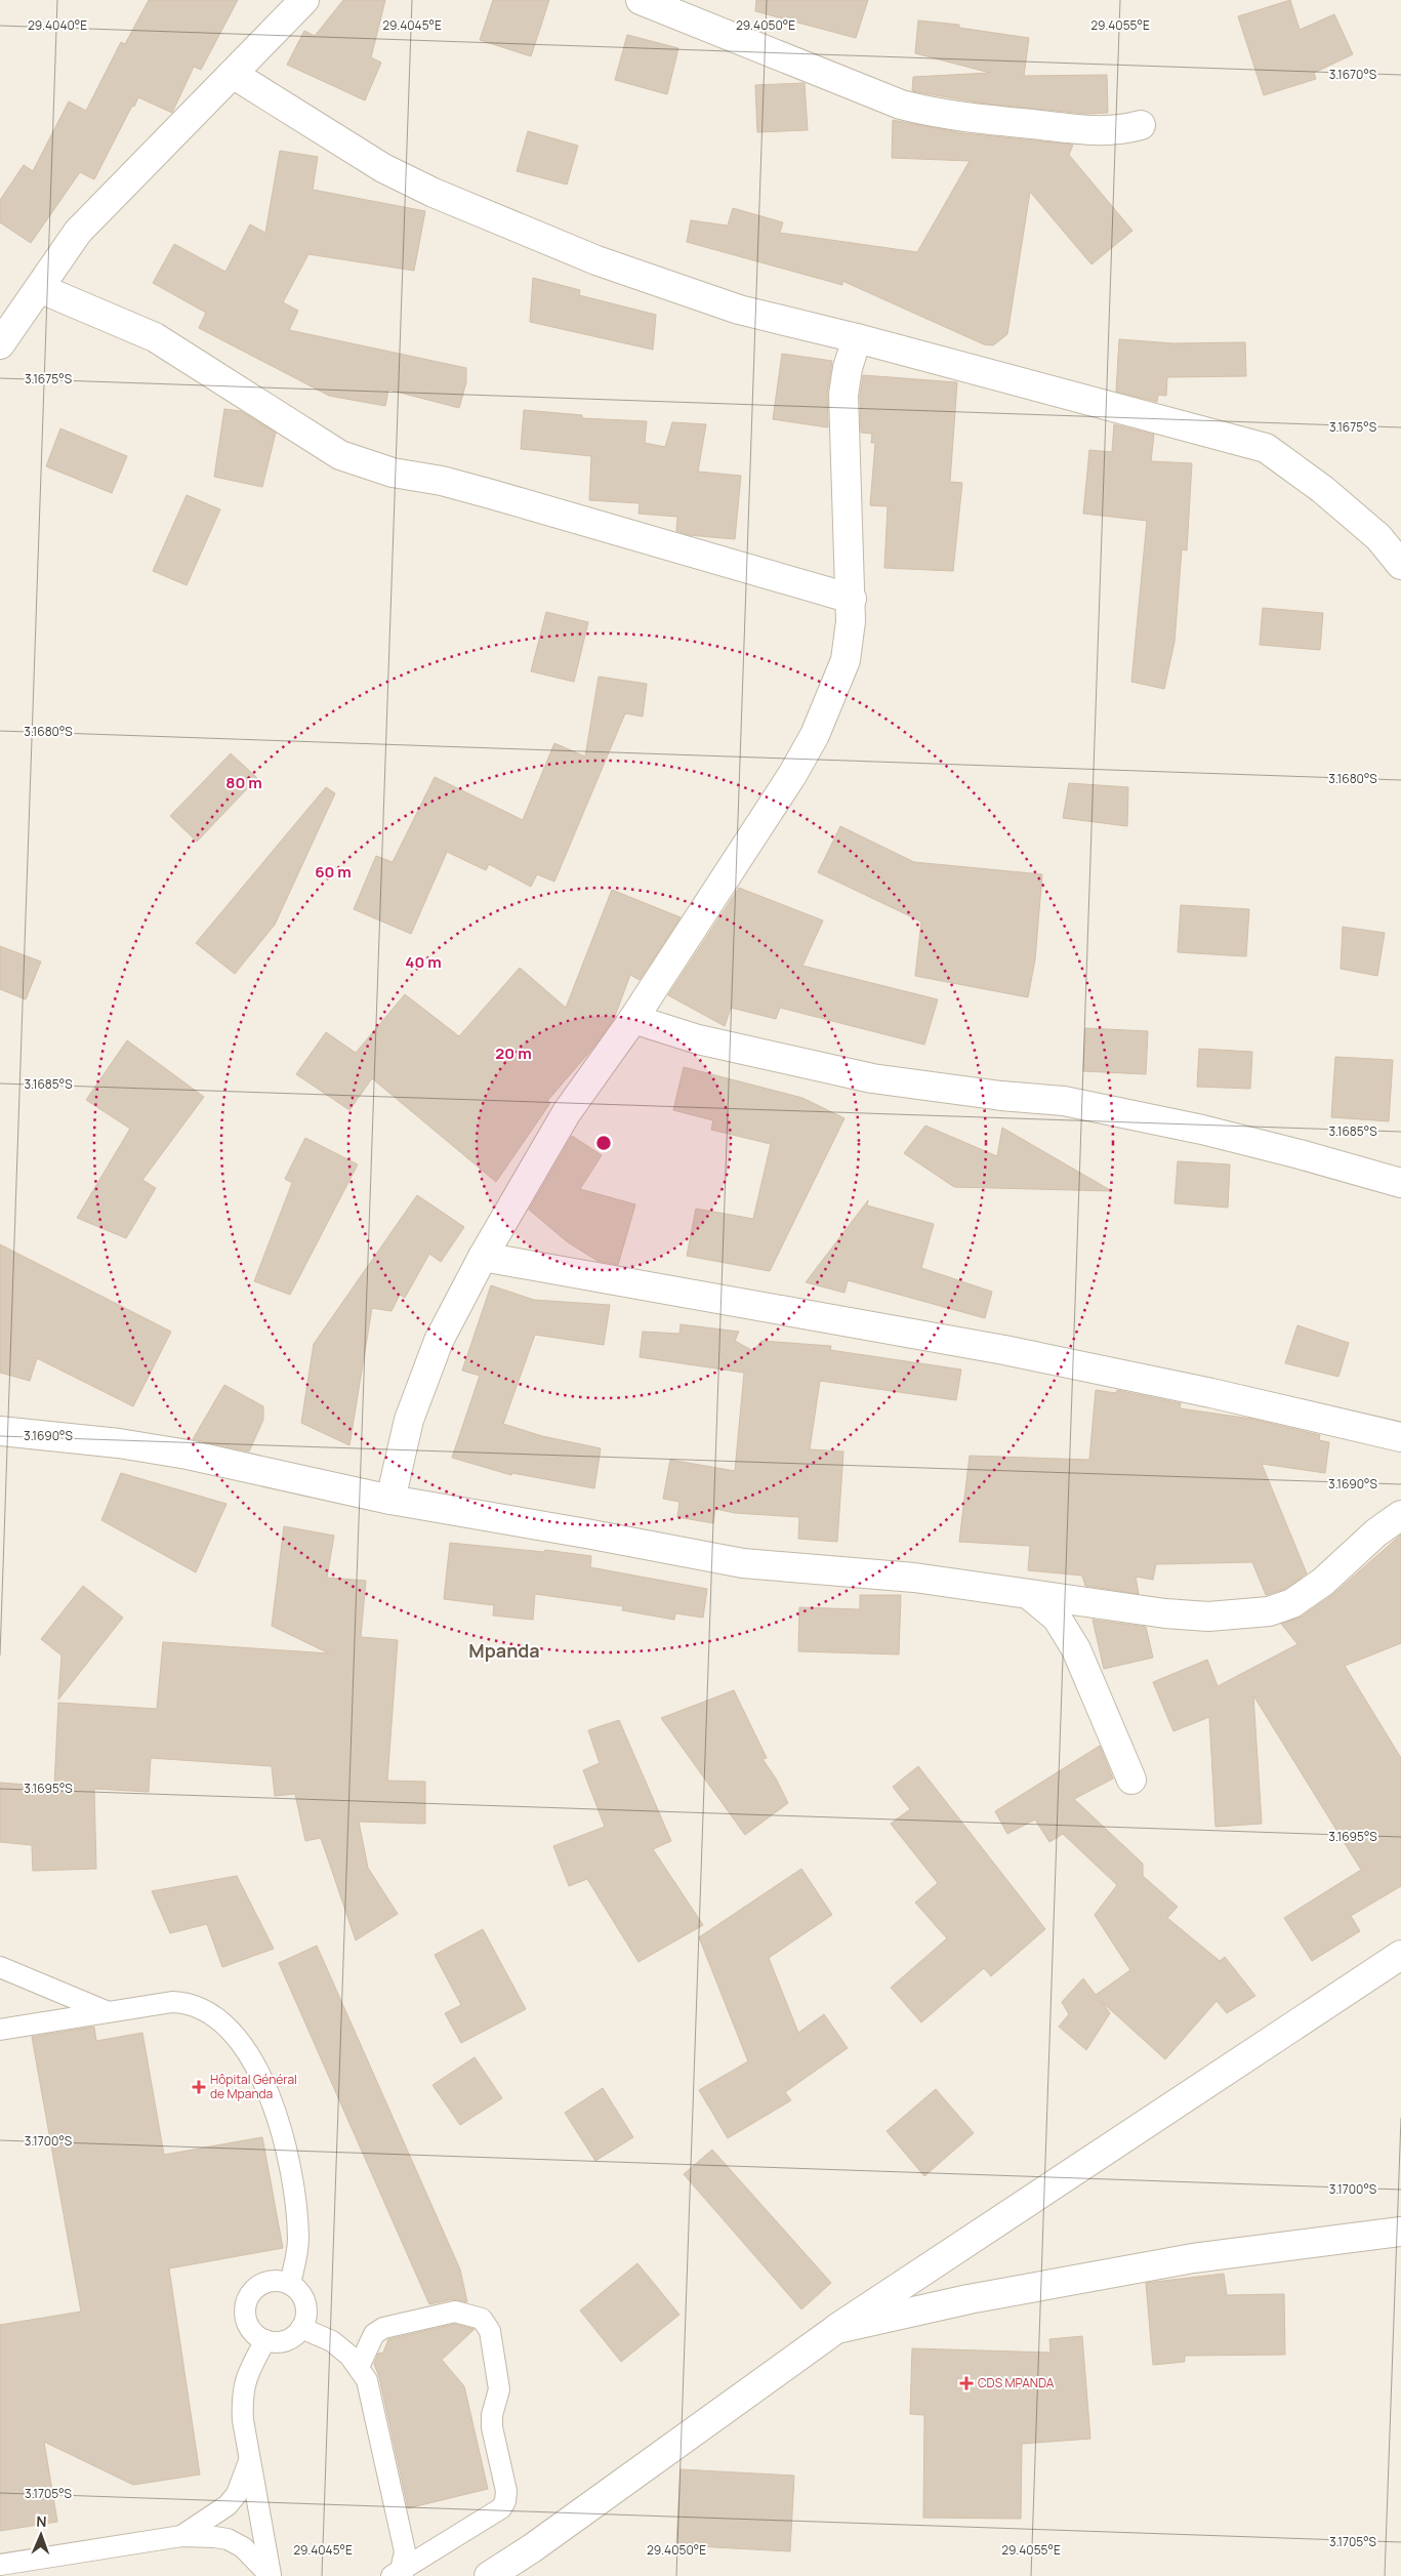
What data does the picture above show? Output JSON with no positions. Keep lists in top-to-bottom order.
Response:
{
  "districts": ["Mpanda"],
  "places": {
    "health": ["Hôpital Général de Mpanda", "CDS MPANDA"]
  },
  "north": "top",
  "coordinates": [
    "29.4040°E",
    "29.4045°E",
    "29.4050°E",
    "29.4055°E",
    "3.1670°S",
    "3.1675°S",
    "3.1680°S",
    "3.1685°S",
    "3.1690°S",
    "3.1695°S",
    "3.1700°S",
    "3.1705°S"
  ],
  "rings": [
    "80 m",
    "60 m",
    "40 m",
    "20 m"
  ]
}
